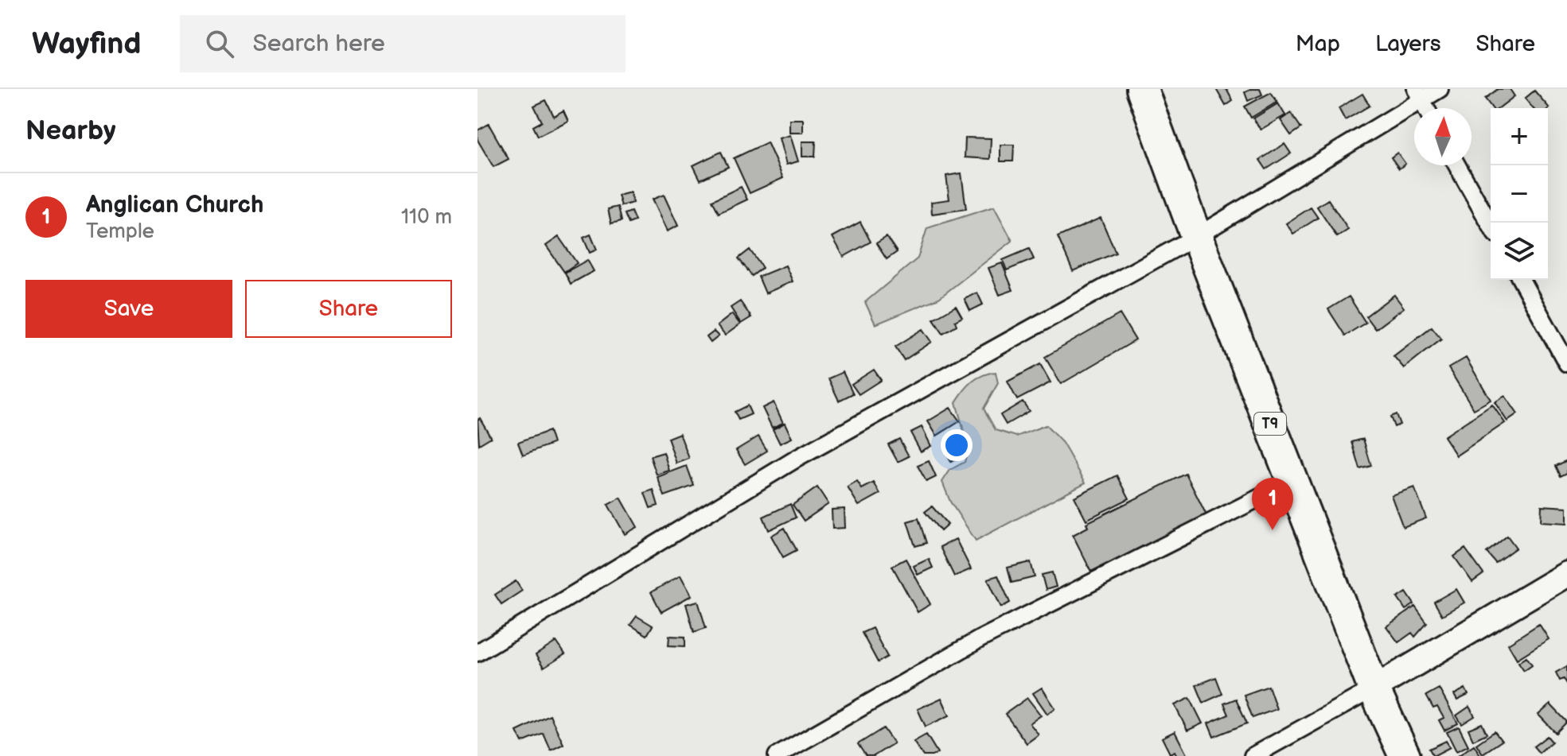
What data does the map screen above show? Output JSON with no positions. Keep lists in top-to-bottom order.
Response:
{
  "streets": {
    "highway": ["T9"]
  },
  "north": "top",
  "page": {
    "header": "Wayfind",
    "search": "Search here",
    "nav": ["Map", "Layers", "Share"],
    "heading": "Nearby",
    "map_buttons": ["+", "−"],
    "list": [
      {
        "mark": "1",
        "name": "Anglican Church",
        "note": "Temple",
        "value": "110 m"
      }
    ],
    "buttons": ["Save", "Share"],
    "pins": "1"
  }
}
